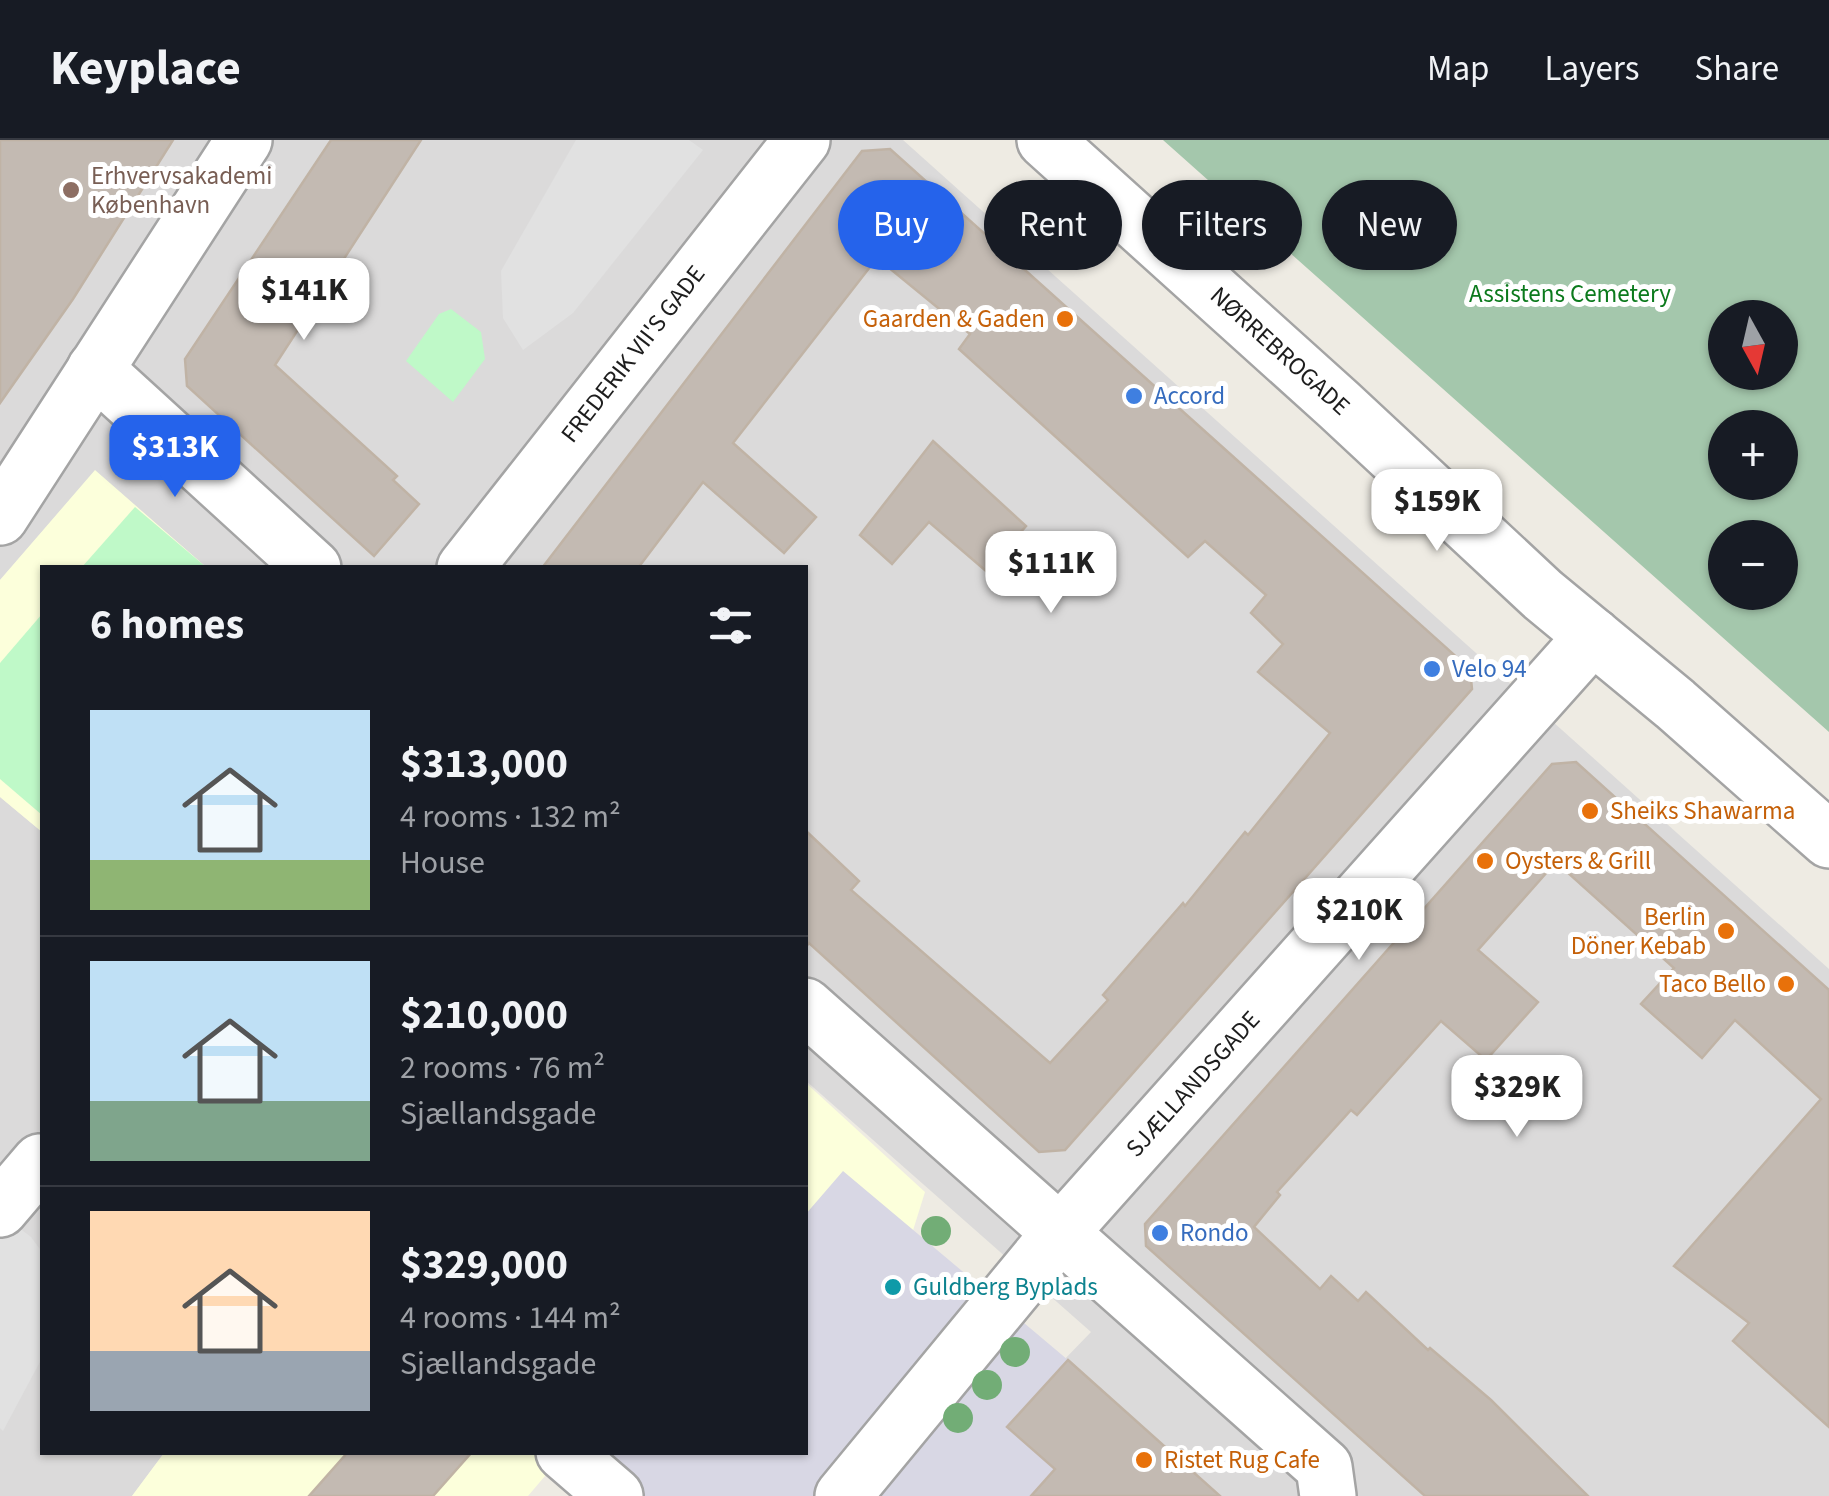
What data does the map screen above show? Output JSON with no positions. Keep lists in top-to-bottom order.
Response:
{
  "streets": {
    "street": ["NØRREBROGADE", "FREDERIK VII'S GADE", "SJÆLLANDSGADE"]
  },
  "crossings": [
    ["NØRREBROGADE", "SJÆLLANDSGADE"]
  ],
  "parks": ["Assistens Cemetery"],
  "places": [
    "Erhvervsakademi København",
    "Gaarden & Gaden",
    "Accord",
    "Velo 94",
    "Sheiks Shawarma",
    "Oysters & Grill",
    "Berlin Döner Kebab",
    "Taco Bello",
    "Rondo",
    "Guldberg Byplads",
    "Ristet Rug Cafe"
  ],
  "north": "bottom",
  "page": {
    "header": "Keyplace",
    "nav": ["Map", "Layers", "Share"],
    "chip": [
      "Buy",
      "Rent",
      "Filters",
      "New"
    ],
    "price": [
      "$141K",
      "$313K",
      "$159K",
      "$111K",
      "$210K",
      "$329K"
    ],
    "map_buttons": ["+", "−"],
    "heading": "6 homes",
    "list": [
      {
        "name": "$313,000",
        "note": "4 rooms · 132 m² · House"
      },
      {
        "name": "$210,000",
        "note": "2 rooms · 76 m² · Sjællandsgade"
      },
      {
        "name": "$329,000",
        "note": "4 rooms · 144 m² · Sjællandsgade"
      }
    ]
  }
}
